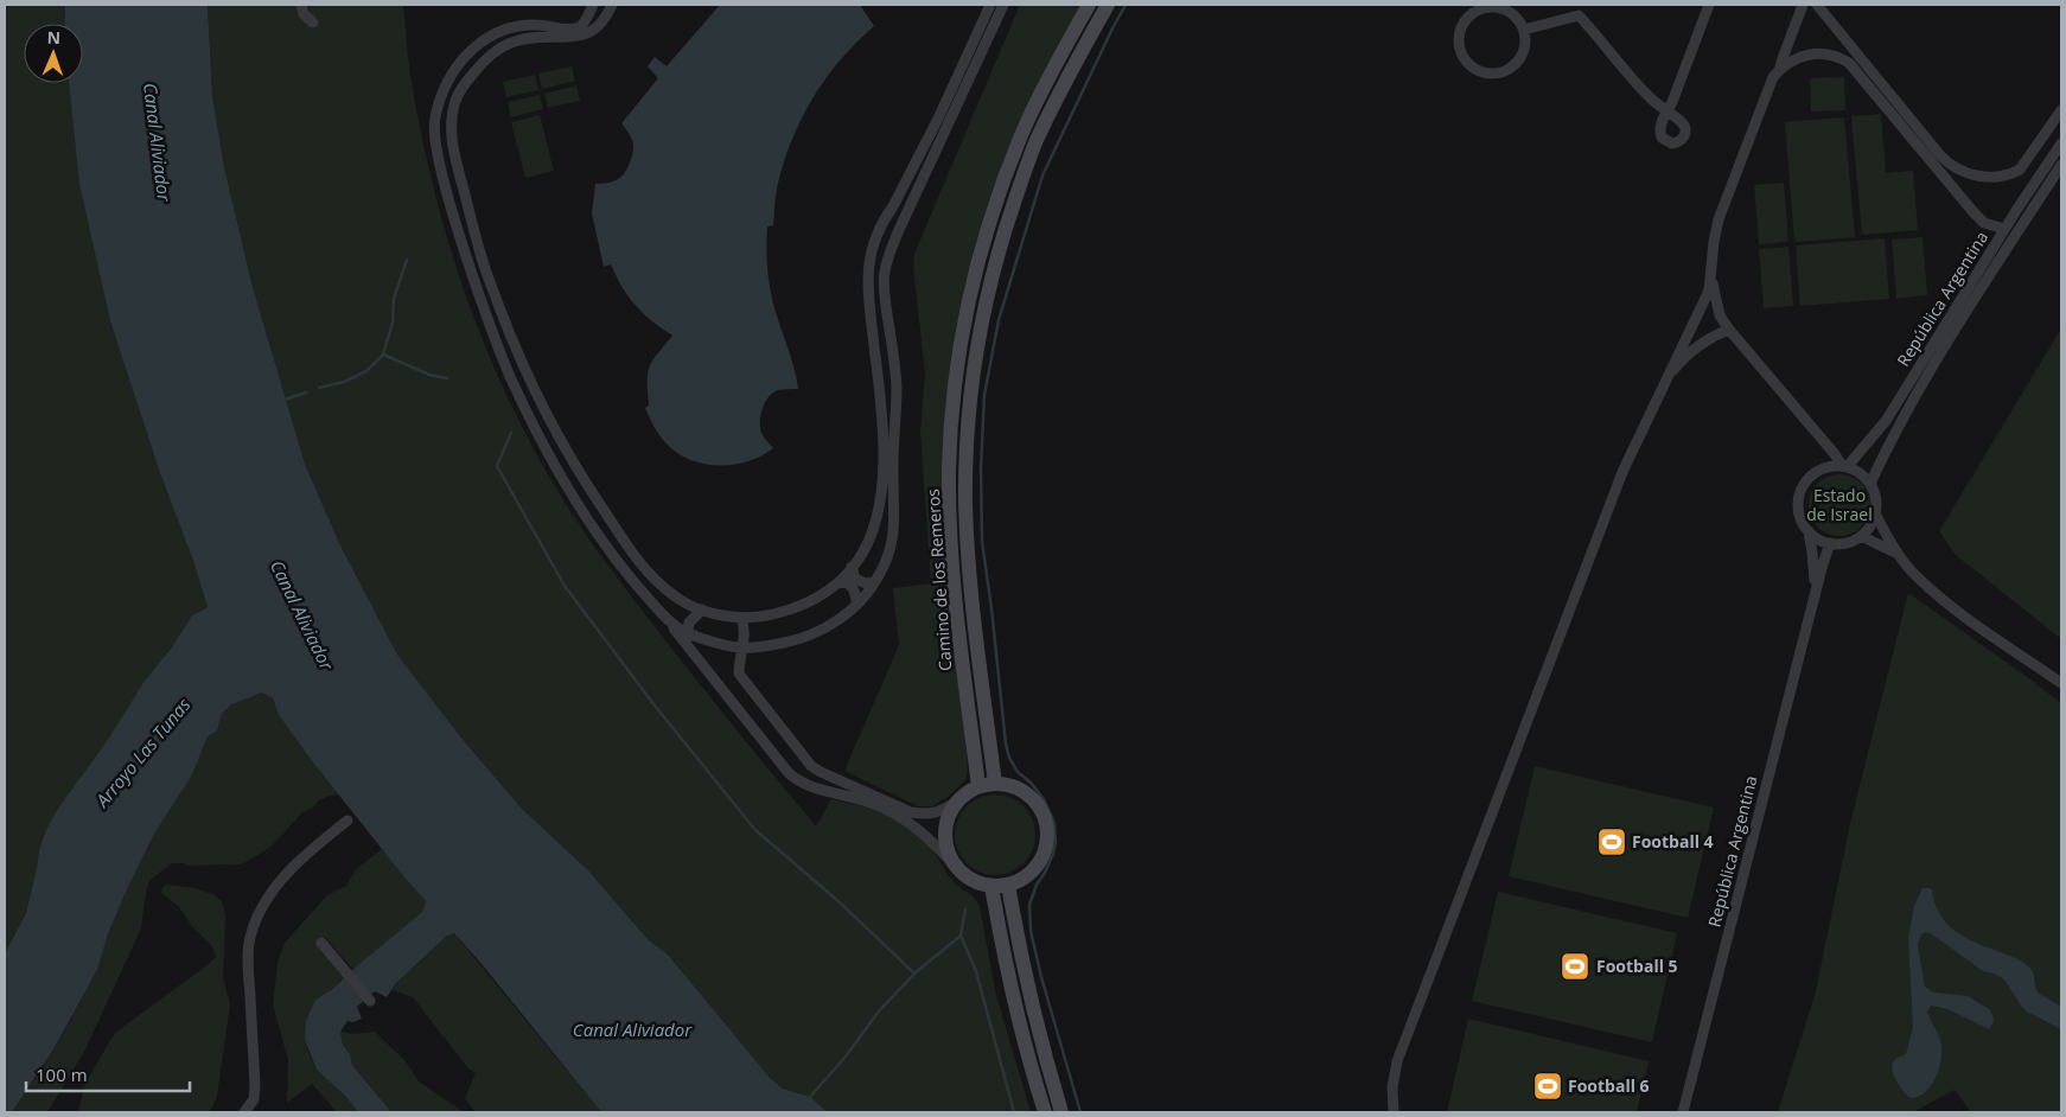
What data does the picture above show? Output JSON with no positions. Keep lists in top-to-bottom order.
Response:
{
  "streets": {
    "main road": ["Camino de los Remeros"],
    "street": ["República Argentina"]
  },
  "water": ["Canal Aliviador", "Arroyo Las Tunas"],
  "parks": ["Estado de Israel"],
  "places": {
    "sports": ["Football 4", "Football 5", "Football 6"]
  },
  "scale_bar": "100 m",
  "north": "top"
}
